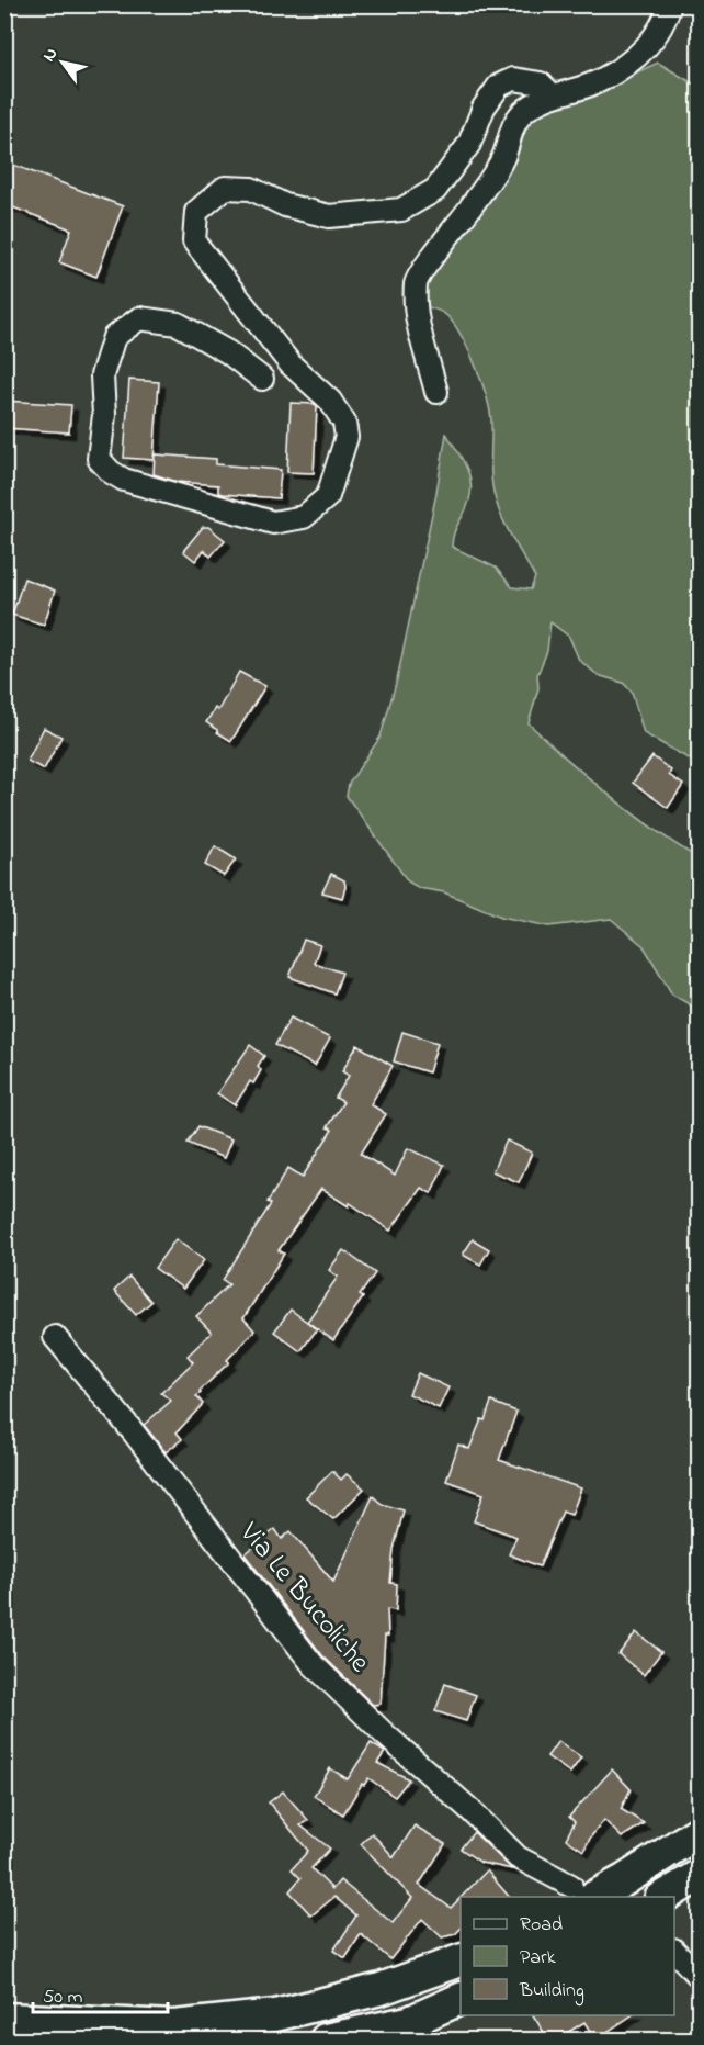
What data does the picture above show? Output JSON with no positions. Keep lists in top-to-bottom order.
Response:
{
  "streets": {
    "street": ["Via Le Bucoliche"]
  },
  "legend": ["Road", "Park", "Building"],
  "scale_bar": "50 m",
  "north": "top left"
}
